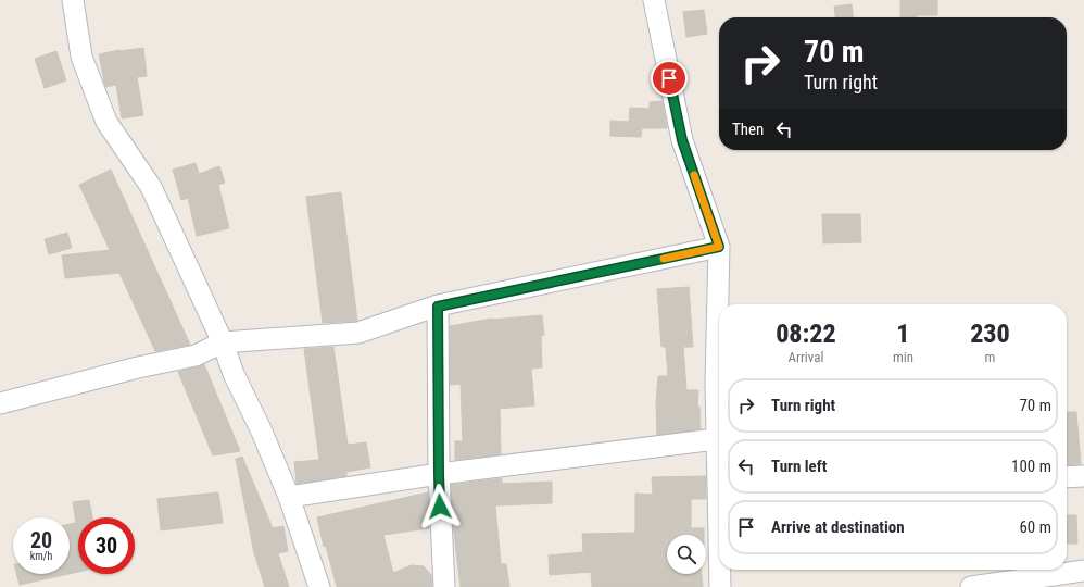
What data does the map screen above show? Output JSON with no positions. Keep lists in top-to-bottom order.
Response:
{
  "page": {
    "turn": ["70 m", "Turn right"],
    "then": "Then",
    "eta": [
      "08:22",
      "Arrival",
      "1",
      "min",
      "230",
      "m"
    ],
    "list": [
      {
        "name": "Turn right",
        "value": "70 m"
      },
      {
        "name": "Turn left",
        "value": "100 m"
      },
      {
        "name": "Arrive at destination",
        "value": "60 m"
      }
    ],
    "speed": "20 km/h",
    "limit": "30"
  }
}
